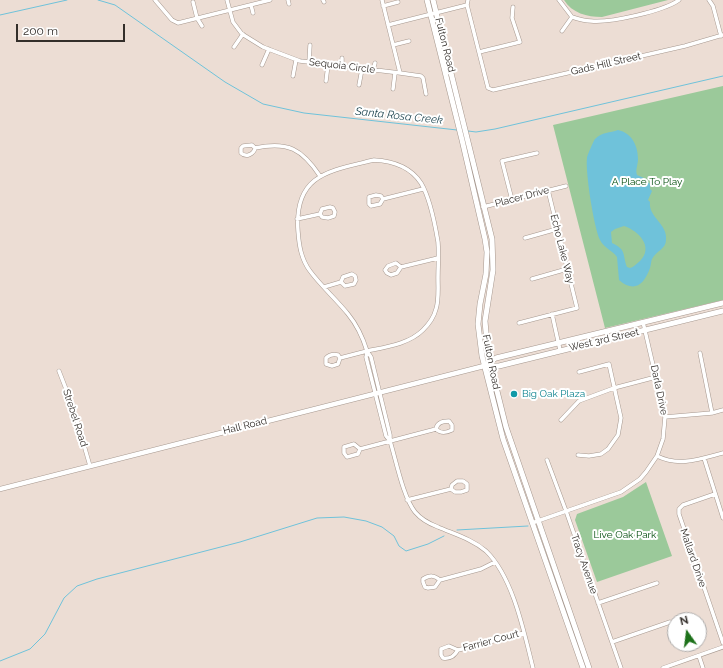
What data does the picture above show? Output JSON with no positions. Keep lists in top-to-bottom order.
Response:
{
  "streets": {
    "main road": ["Fulton Road", "West 3rd Street"],
    "street": [
      "Gads Hill Street",
      "Sequoia Circle",
      "Placer Drive",
      "Echo Lake Way",
      "Darla Drive",
      "Strebel Road",
      "Hall Road",
      "Mallard Drive",
      "Tracy Avenue",
      "Farrier Court"
    ]
  },
  "crossings": [
    ["Fulton Road", "Placer Drive"],
    ["Fulton Road", "West 3rd Street"],
    ["Fulton Road", "Darla Drive"],
    ["Fulton Road", "Hall Road"],
    ["Placer Drive", "Echo Lake Way"],
    ["West 3rd Street", "Darla Drive"],
    ["West 3rd Street", "Hall Road"],
    ["Darla Drive", "Tracy Avenue"],
    ["Strebel Road", "Hall Road"]
  ],
  "water": ["Santa Rosa Creek"],
  "parks": ["A Place To Play", "Live Oak Park"],
  "places": ["Big Oak Plaza"],
  "scale_bar": "200 m",
  "north": "top"
}
